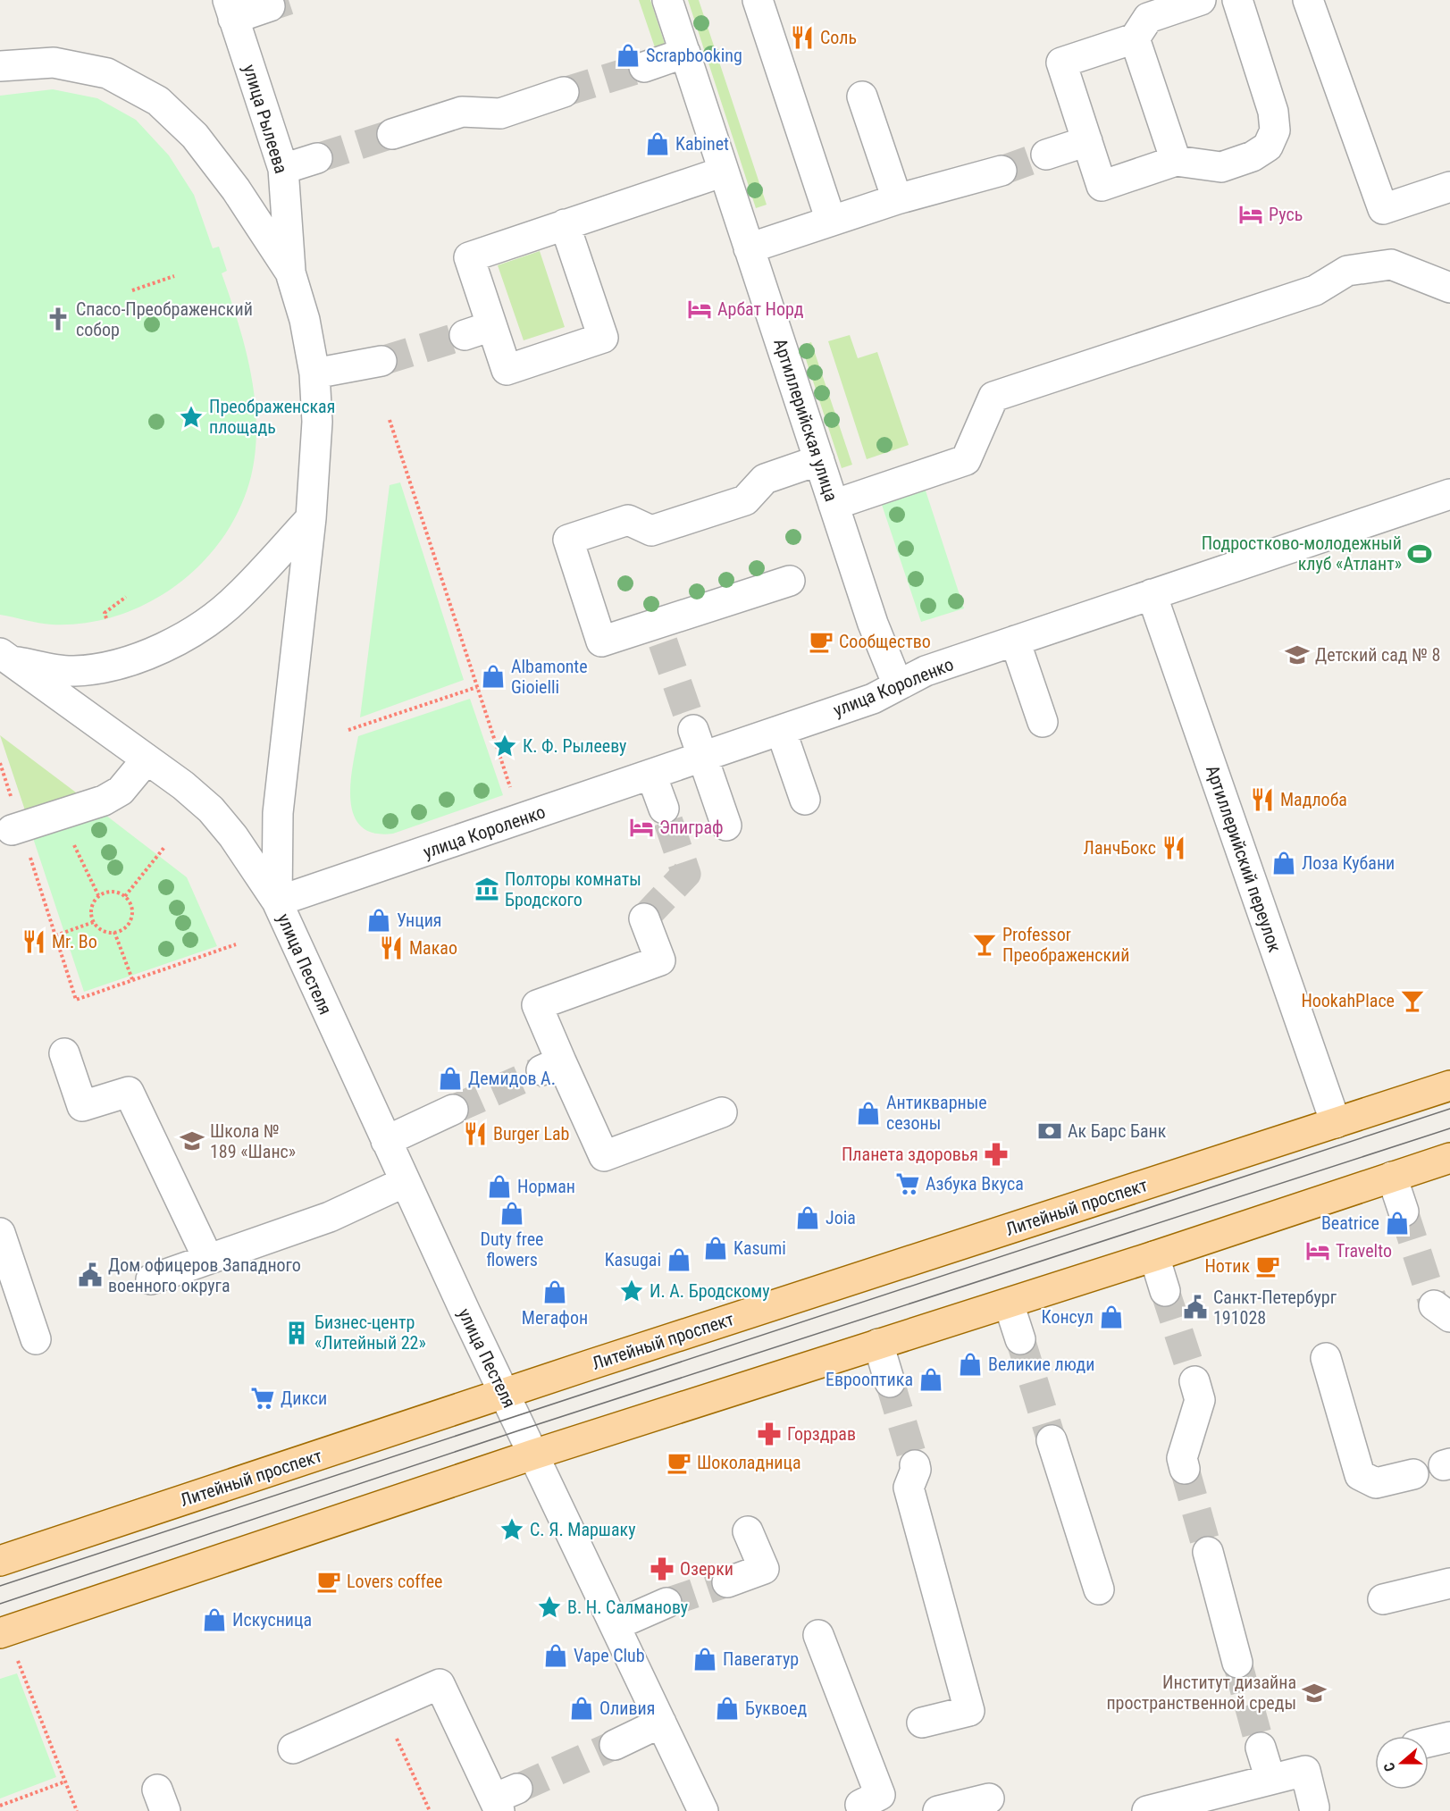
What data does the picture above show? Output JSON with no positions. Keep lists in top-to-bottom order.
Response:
{
  "streets": {
    "main road": ["Литейный проспект"],
    "street": [
      "улица Рылеева",
      "Артиллерийская улица",
      "улица Короленко",
      "Артиллерийский переулок",
      "улица Пестеля"
    ]
  },
  "crossings": [
    ["Артиллерийская улица", "улица Короленко"],
    ["улица Короленко", "Артиллерийский переулок"],
    ["улица Короленко", "улица Пестеля"],
    ["Артиллерийский переулок", "Литейный проспект"],
    ["улица Пестеля", "Литейный проспект"]
  ],
  "places": {
    "restaurant": [
      "Соль",
      "Мадлоба",
      "ЛанчБокс",
      "Mr. Bo",
      "Макао",
      "Burger Lab"
    ],
    "shop": [
      "Scrapbooking",
      "Kabinet",
      "Albamonte Gioielli",
      "Лоза Кубани",
      "Унция",
      "Демидов А.",
      "Антикварные сезоны",
      "Норман",
      "Duty free flowers",
      "Joia",
      "Beatrice",
      "Kasumi",
      "Kasugai",
      "Мегафон",
      "Консул",
      "Великие люди",
      "Еврооптика",
      "Искусница",
      "Vape Club",
      "Павегатур",
      "Оливия",
      "Буквоед"
    ],
    "hotel": [
      "Русь",
      "Арбат Норд",
      "Эпиграф",
      "Travelto"
    ],
    "church": ["Спасо-Преображенский собор"],
    "place": [
      "Преображенская площадь",
      "К. Ф. Рылееву",
      "И. А. Бродскому",
      "С. Я. Маршаку",
      "В. Н. Салманову"
    ],
    "sports": ["Подростково-молодежный клуб «Атлант»"],
    "cafe": [
      "Сообщество",
      "Нотик",
      "Шоколадница",
      "Lovers coffee"
    ],
    "school or university": ["Детский сад № 8", "Школа № 189 «Шанс»", "Институт дизайна пространственной среды"],
    "museum": ["Полторы комнаты Бродского"],
    "bar": ["Professor Преображенский", "HookahPlace"],
    "bank": ["Ак Барс Банк"],
    "pharmacy": ["Планета здоровья", "Горздрав", "Озерки"],
    "supermarket": ["Азбука Вкуса", "Дикси"],
    "public building": ["Дом офицеров Западного военного округа", "Санкт-Петербург 191028"],
    "building": ["Бизнес-центр «Литейный 22»"]
  },
  "north": "left"
}
